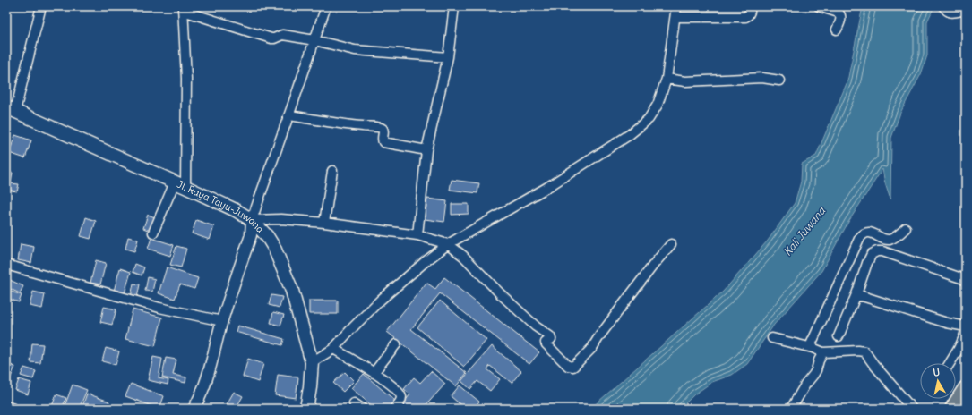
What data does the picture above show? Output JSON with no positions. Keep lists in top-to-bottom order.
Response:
{
  "streets": {
    "main road": ["Jl. Raya Tayu-Juwana"]
  },
  "water": ["Kali Juwana"],
  "north": "top"
}
